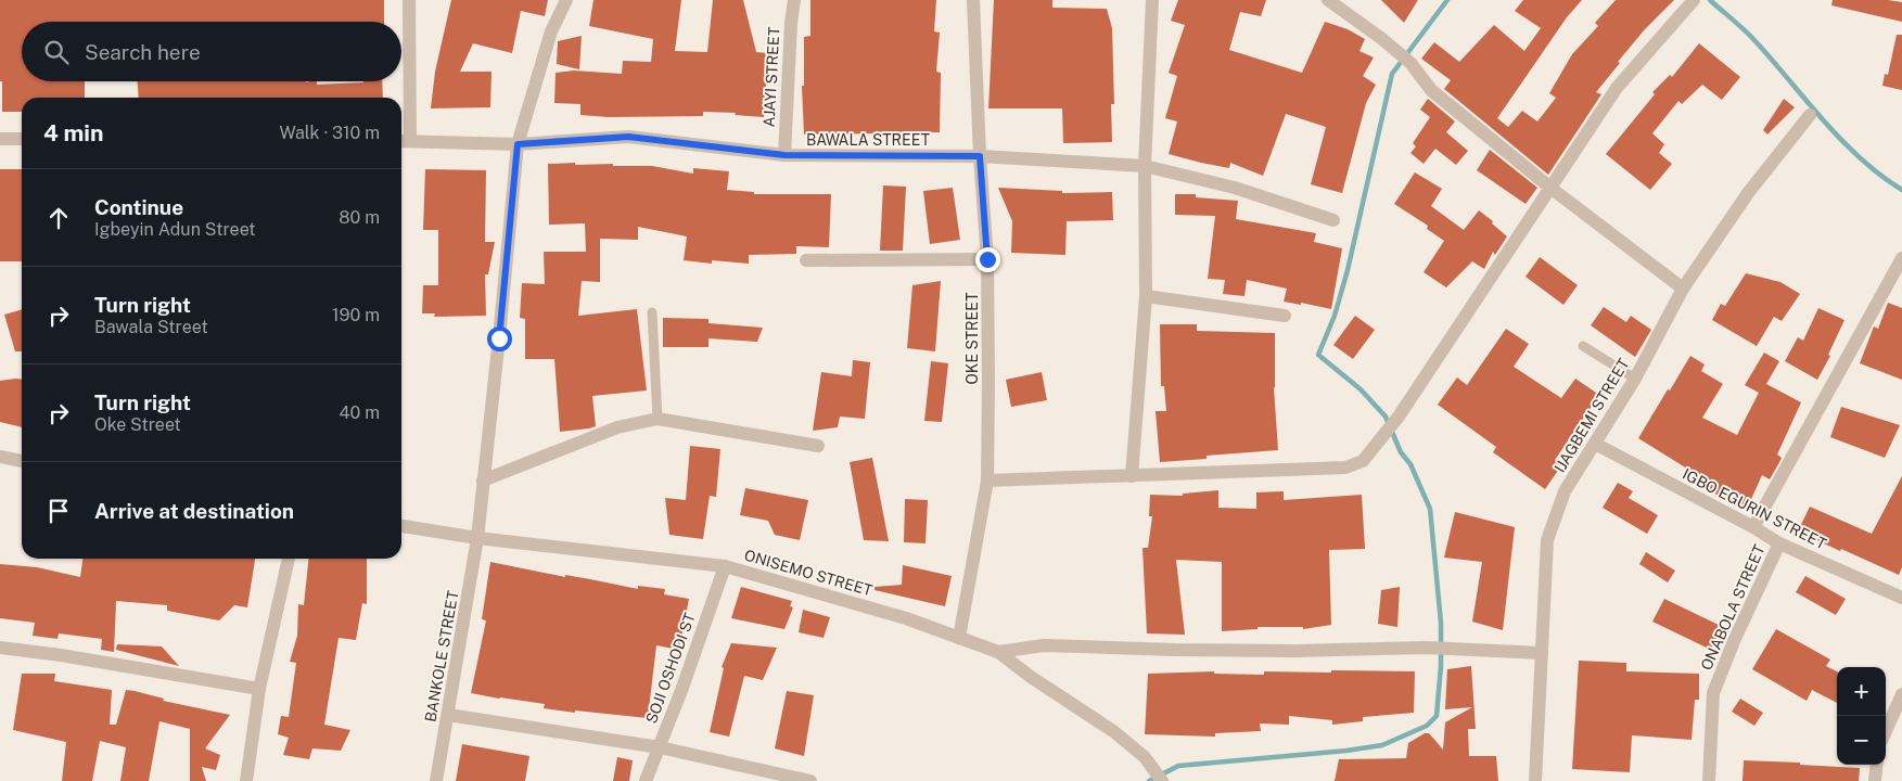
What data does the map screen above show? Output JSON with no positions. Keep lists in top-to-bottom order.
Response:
{
  "streets": {
    "street": [
      "AJAYI STREET",
      "BAWALA STREET",
      "OKE STREET",
      "IJAGBEMI STREET",
      "IGBO EGURIN STREET",
      "ONISEMO STREET",
      "ONABOLA STREET",
      "BANKOLE STREET",
      "SOJI OSHODI ST"
    ]
  },
  "crossings": [
    ["AJAYI STREET", "BAWALA STREET"],
    ["BAWALA STREET", "OKE STREET"],
    ["BAWALA STREET", "BANKOLE STREET"],
    ["OKE STREET", "ONISEMO STREET"],
    ["IJAGBEMI STREET", "IGBO EGURIN STREET"],
    ["IGBO EGURIN STREET", "ONABOLA STREET"],
    ["ONISEMO STREET", "BANKOLE STREET"],
    ["ONISEMO STREET", "SOJI OSHODI ST"]
  ],
  "page": {
    "search": "Search here",
    "heading": ["4 min", "Walk · 310 m"],
    "list": [
      ["Continue", "Igbeyin Adun Street", "80 m"],
      ["Turn right", "Bawala Street", "190 m"],
      ["Turn right", "Oke Street", "40 m"],
      "Arrive at destination"
    ],
    "map_buttons": ["+", "−"]
  }
}
